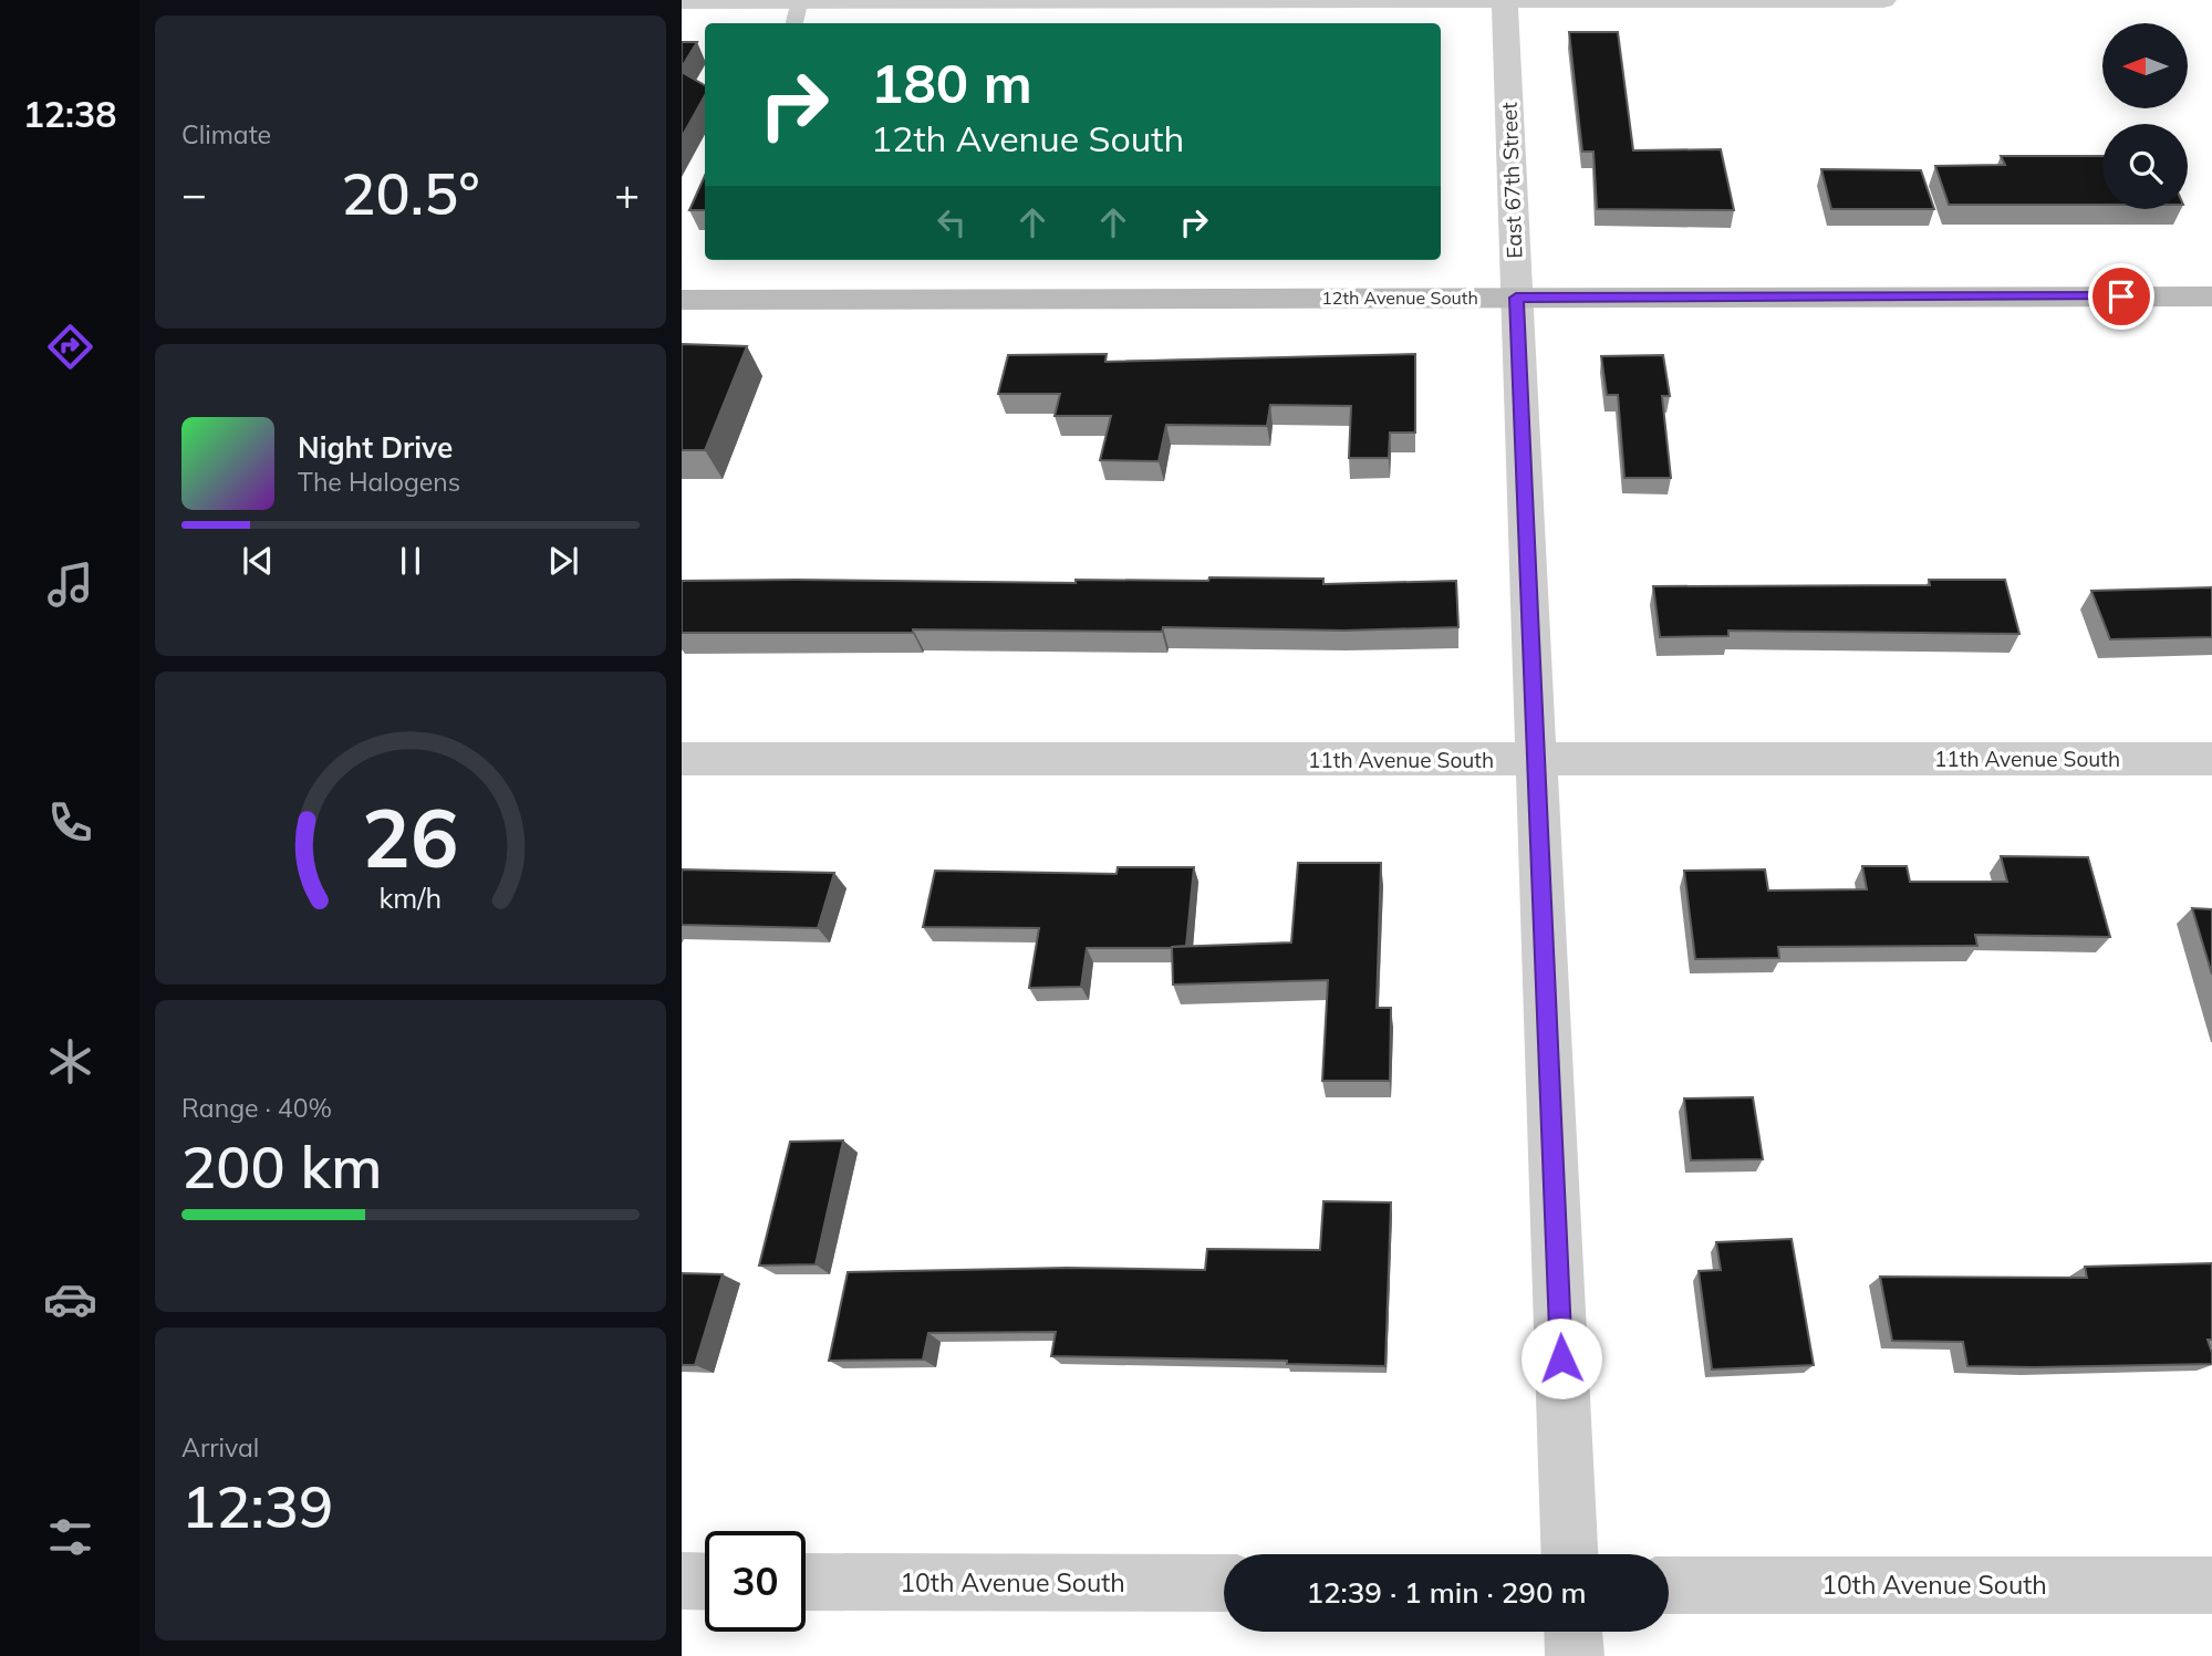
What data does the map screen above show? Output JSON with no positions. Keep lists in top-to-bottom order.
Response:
{
  "streets": {
    "street": [
      "East 67th Street",
      "12th Avenue South",
      "11th Avenue South",
      "10th Avenue South"
    ]
  },
  "crossings": [
    ["East 67th Street", "12th Avenue South"],
    ["East 67th Street", "11th Avenue South"]
  ],
  "north": "left",
  "page": {
    "tabs": "12:38",
    "tile": [
      "Climate",
      ["Range · 40%", "200 km"],
      ["Arrival", "12:39"]
    ],
    "turn": ["180 m", "12th Avenue South"],
    "heat": ["−", "20.5°", "+"],
    "song": ["Night Drive", "The Halogens"],
    "limit": "30",
    "trip": "12:39 · 1 min · 290 m",
    "gauge": ["26", "km/h"]
  }
}
